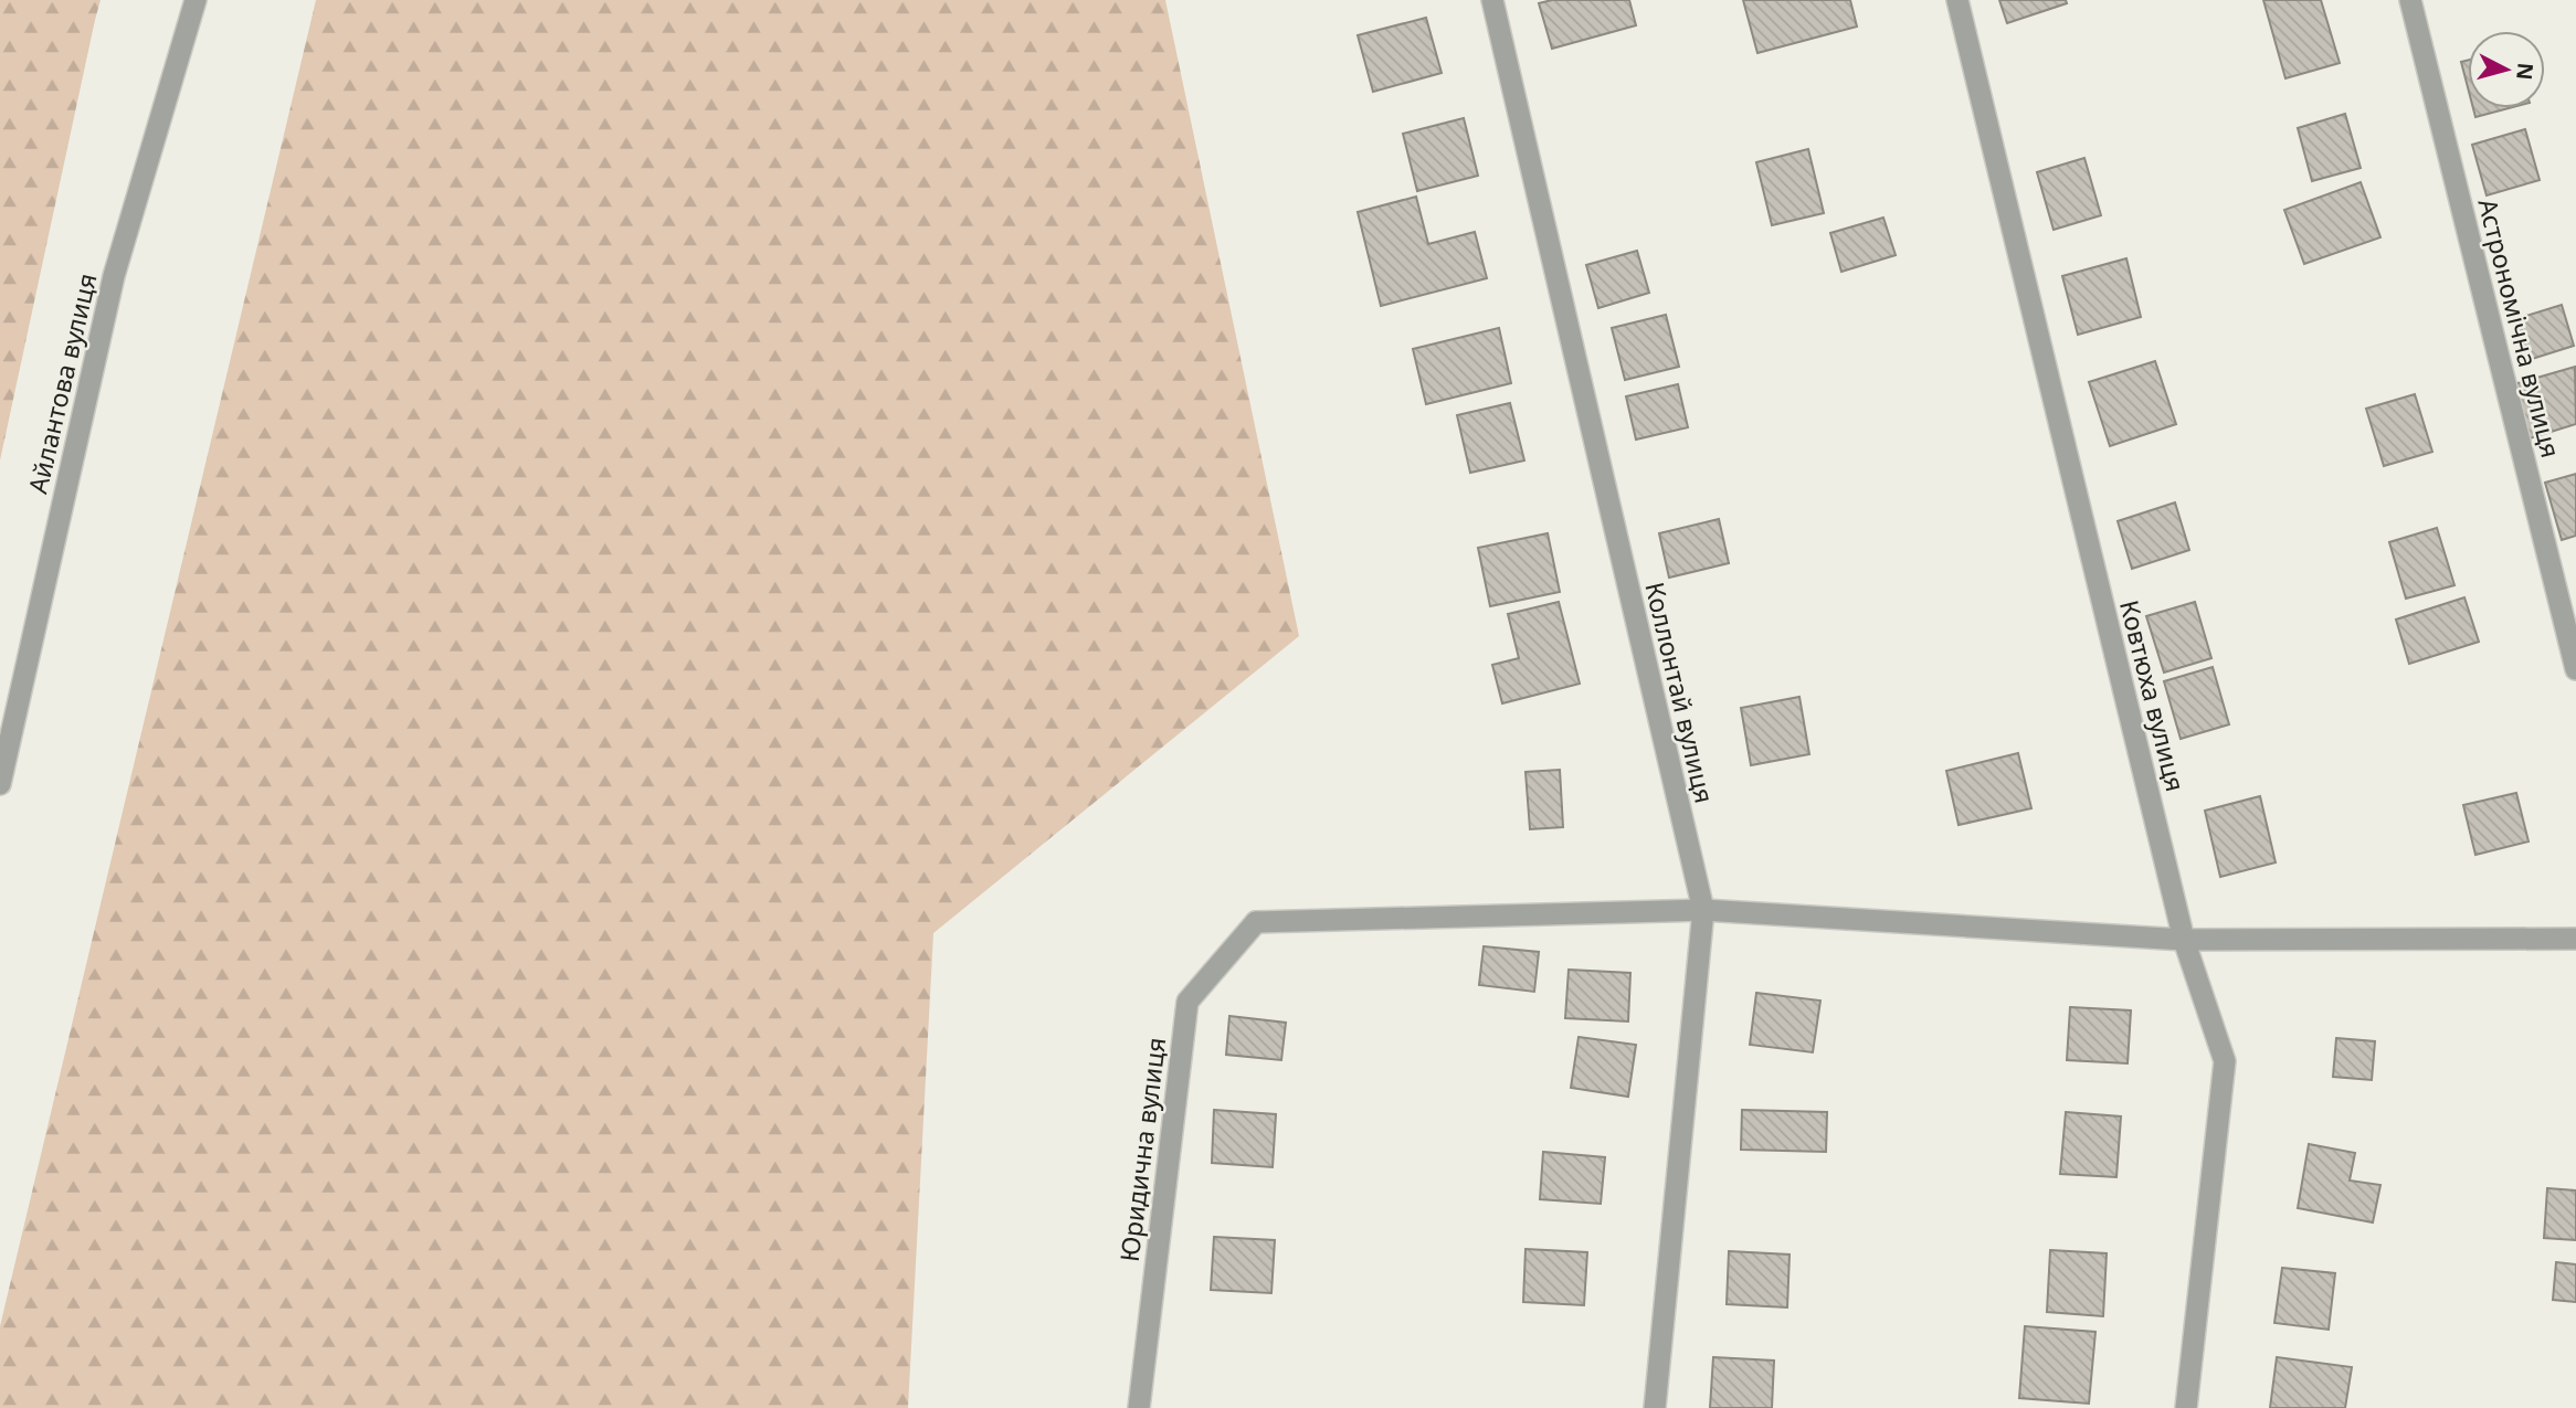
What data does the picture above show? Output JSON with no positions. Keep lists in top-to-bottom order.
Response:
{
  "streets": {
    "street": [
      "Астрономічна вулиця",
      "Айлантова вулиця",
      "Коллонтай вулиця",
      "Ковтюха вулиця",
      "Юридична вулиця"
    ]
  },
  "crossings": [
    ["Коллонтай вулиця", "Юридична вулиця"]
  ],
  "north": "right"
}
